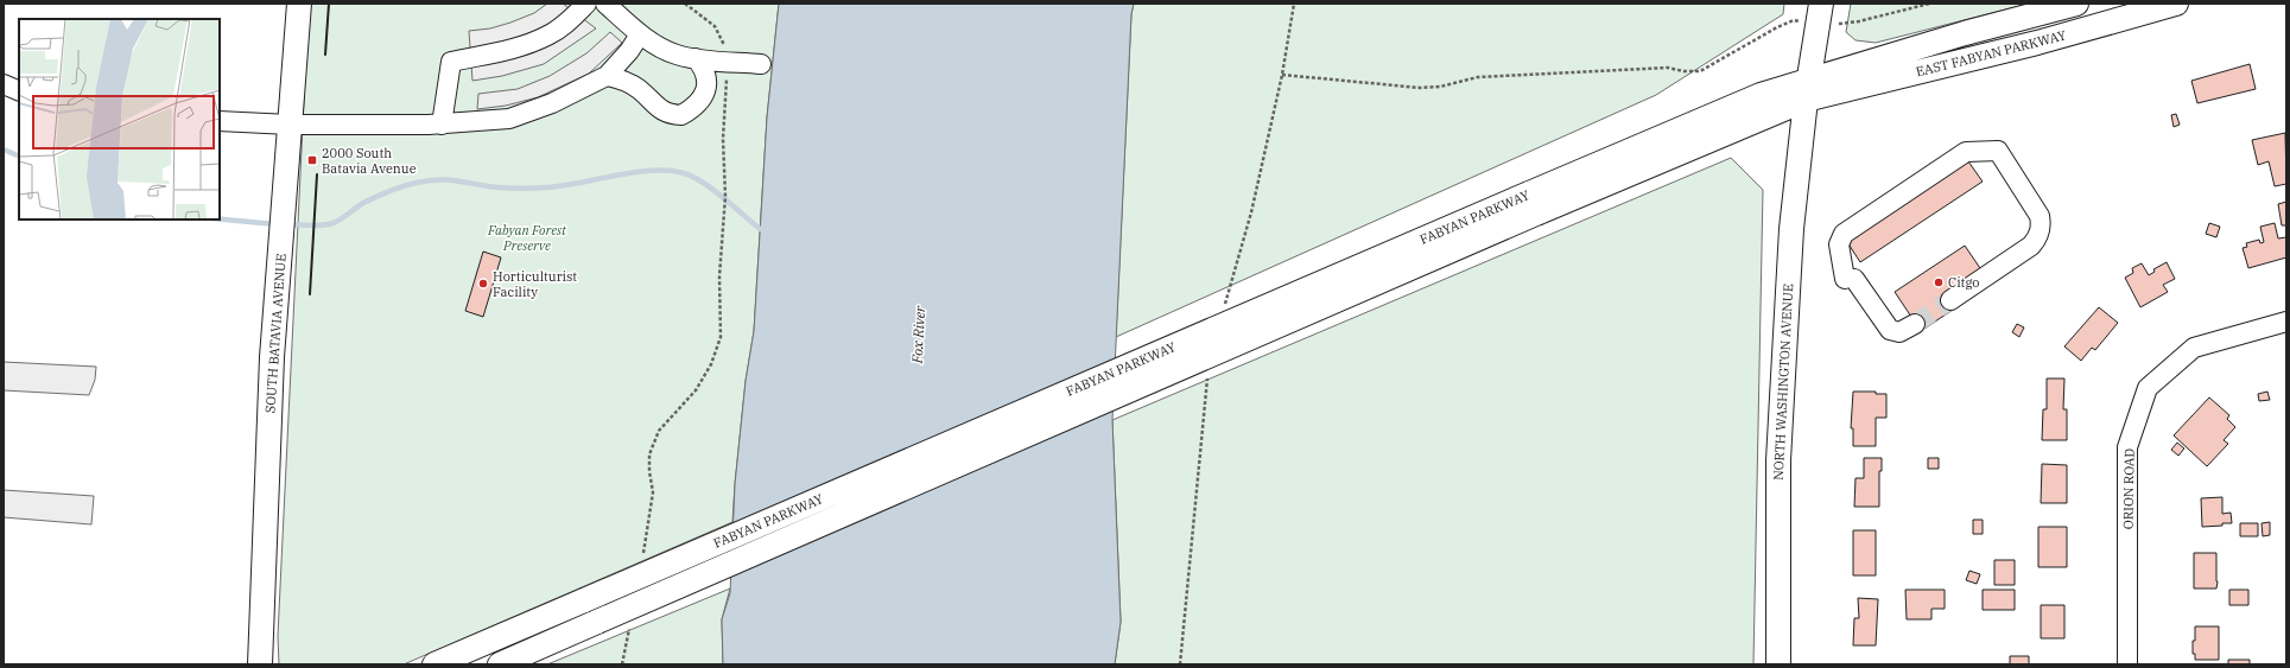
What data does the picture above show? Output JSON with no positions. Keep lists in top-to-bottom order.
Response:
{
  "streets": {
    "main road": [
      "EAST FABYAN PARKWAY",
      "FABYAN PARKWAY",
      "SOUTH BATAVIA AVENUE",
      "NORTH WASHINGTON AVENUE"
    ],
    "street": ["ORION ROAD"]
  },
  "crossings": [
    ["EAST FABYAN PARKWAY", "FABYAN PARKWAY"],
    ["EAST FABYAN PARKWAY", "NORTH WASHINGTON AVENUE"],
    ["FABYAN PARKWAY", "NORTH WASHINGTON AVENUE"]
  ],
  "water": ["Fox River"],
  "parks": ["Fabyan Forest Preserve"],
  "places": {
    "transit": ["2000 South Batavia Avenue"],
    "other": ["Citgo", "Horticulturist Facility"]
  }
}
